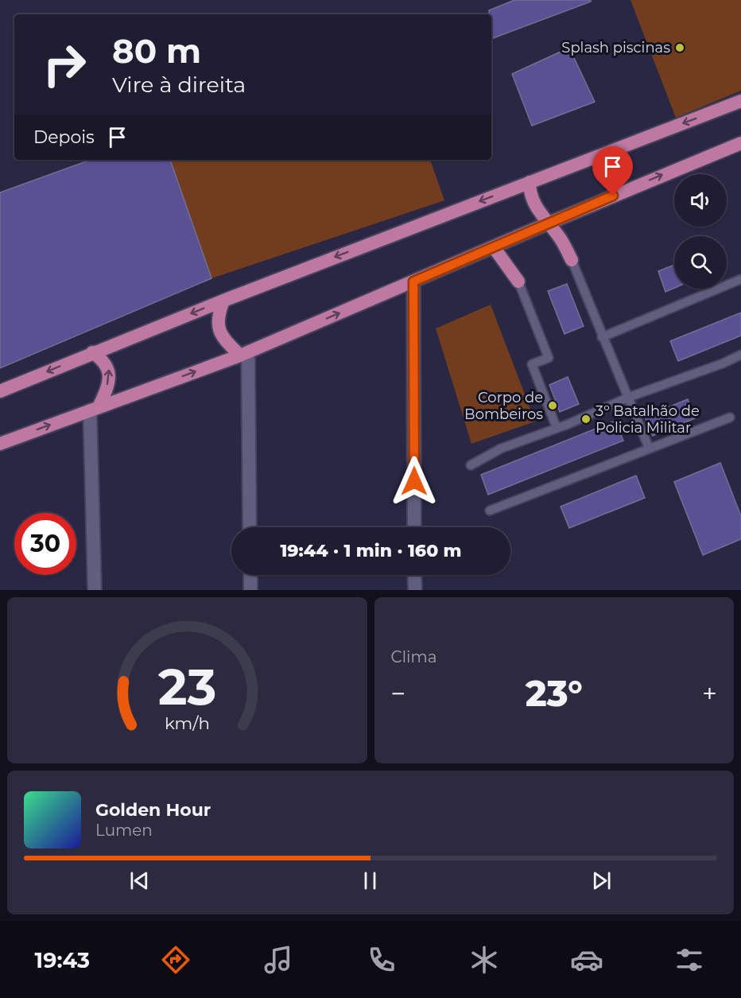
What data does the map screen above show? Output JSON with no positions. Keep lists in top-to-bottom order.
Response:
{
  "places": ["Splash piscinas", "Corpo de Bombeiros", "3º Batalhão de Policia Militar"],
  "page": {
    "turn": ["80 m", "Vire à direita"],
    "then": "Depois",
    "limit": "30",
    "trip": "19:44 · 1 min · 160 m",
    "tile": "Clima",
    "heat": ["−", "23°", "+"],
    "song": ["Golden Hour", "Lumen"],
    "tabs": "19:43",
    "gauge": ["23", "km/h"]
  }
}
